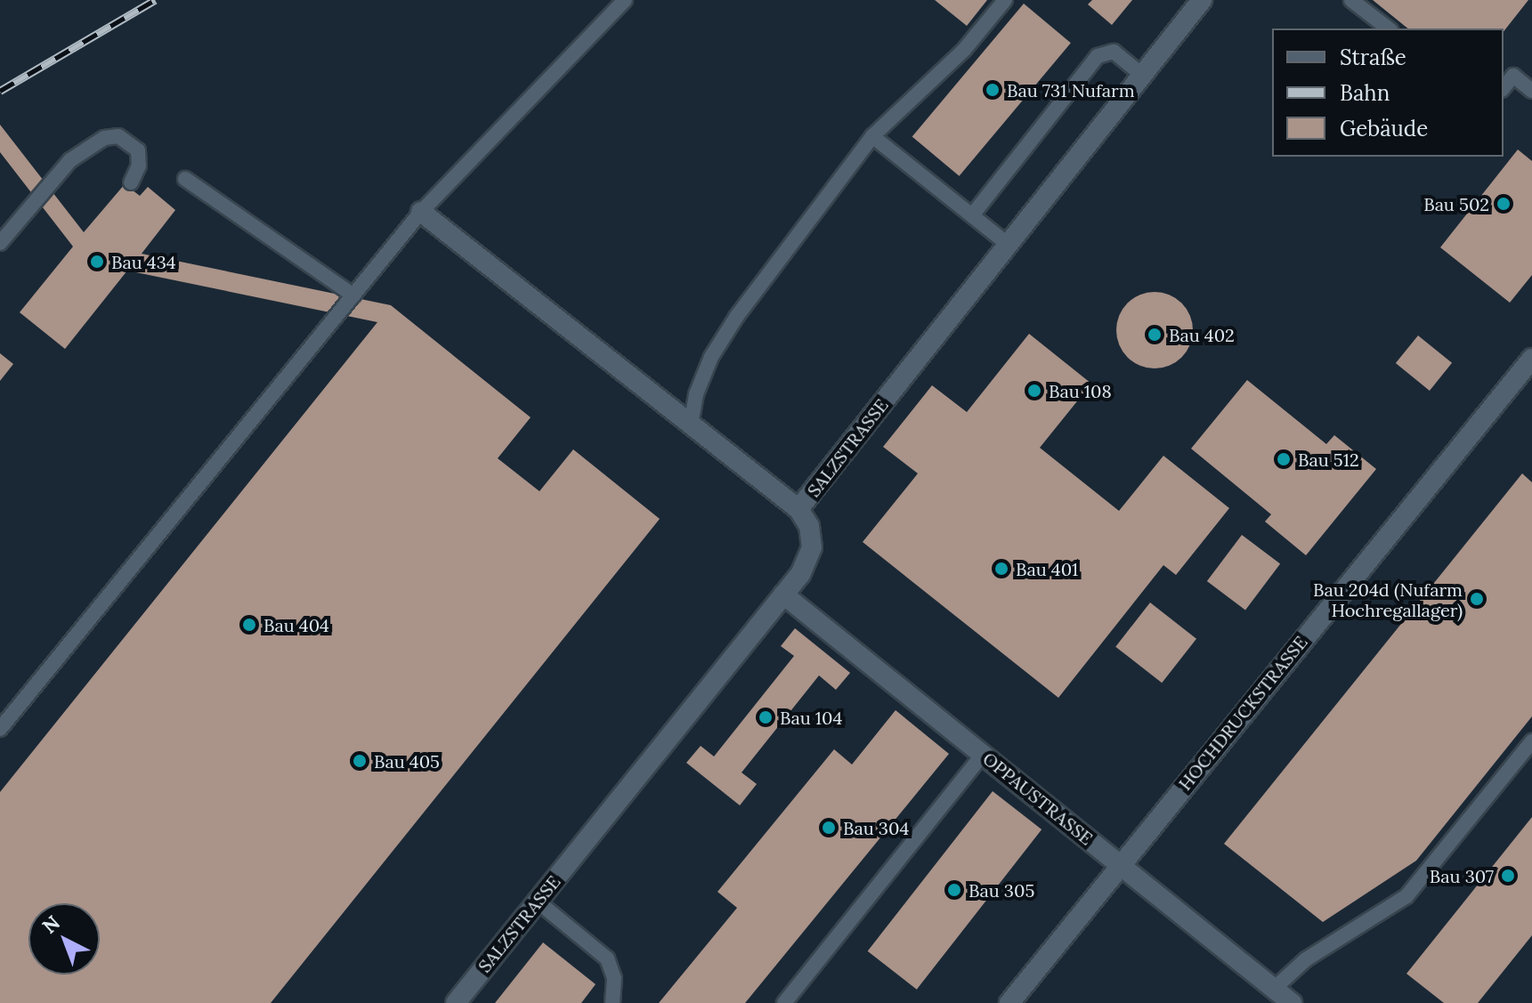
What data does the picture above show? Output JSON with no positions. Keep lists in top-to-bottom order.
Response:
{
  "streets": {
    "street": ["SALZSTRASSE", "HOCHDRUCKSTRASSE", "OPPAUSTRASSE"]
  },
  "crossings": [
    ["SALZSTRASSE", "OPPAUSTRASSE"],
    ["HOCHDRUCKSTRASSE", "OPPAUSTRASSE"]
  ],
  "places": [
    "Bau 731 Nufarm",
    "Bau 502",
    "Bau 434",
    "Bau 402",
    "Bau 108",
    "Bau 512",
    "Bau 401",
    "Bau 204d (Nufarm Hochregallager)",
    "Bau 404",
    "Bau 104",
    "Bau 405",
    "Bau 304",
    "Bau 307",
    "Bau 305"
  ],
  "legend": ["Straße", "Bahn", "Gebäude"],
  "north": "top left"
}
